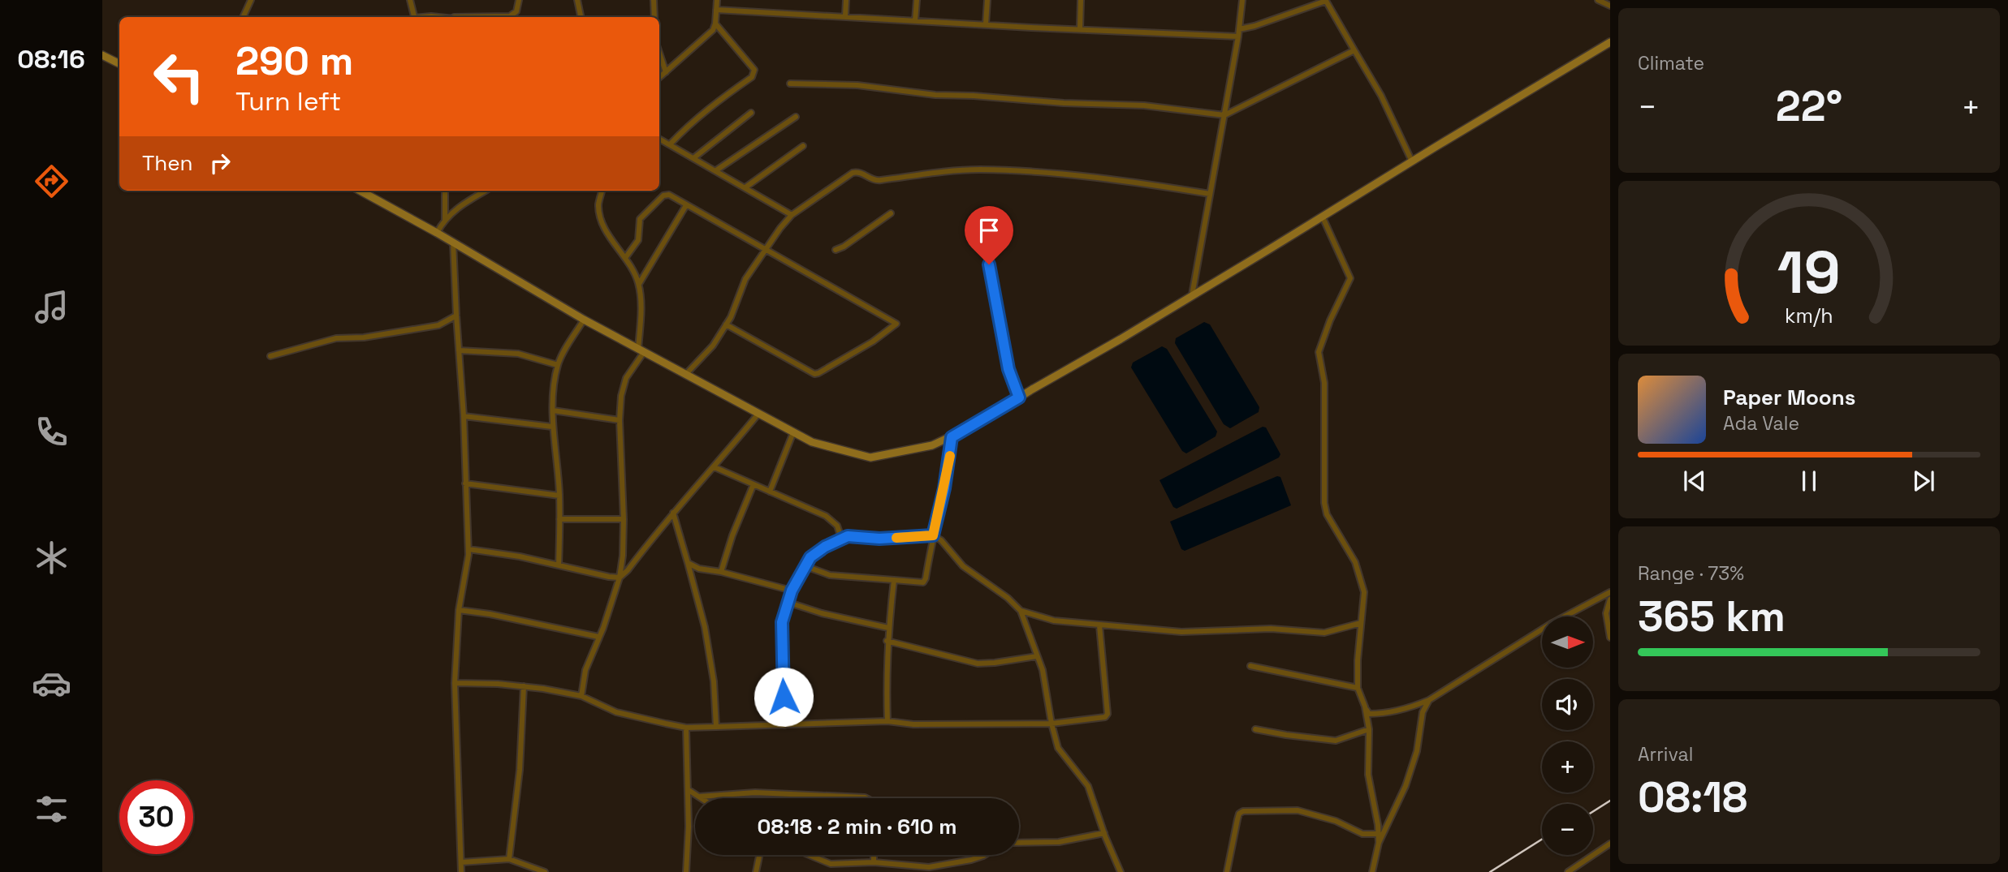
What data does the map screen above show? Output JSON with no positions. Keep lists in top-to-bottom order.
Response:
{
  "north": "right",
  "page": {
    "tabs": "08:16",
    "tile": [
      "Climate",
      ["Range · 73%", "365 km"],
      ["Arrival", "08:18"]
    ],
    "turn": ["290 m", "Turn left"],
    "heat": ["−", "22°", "+"],
    "then": "Then",
    "song": ["Paper Moons", "Ada Vale"],
    "map_buttons": ["+", "−"],
    "limit": "30",
    "trip": "08:18 · 2 min · 610 m",
    "gauge": ["19", "km/h"]
  }
}
